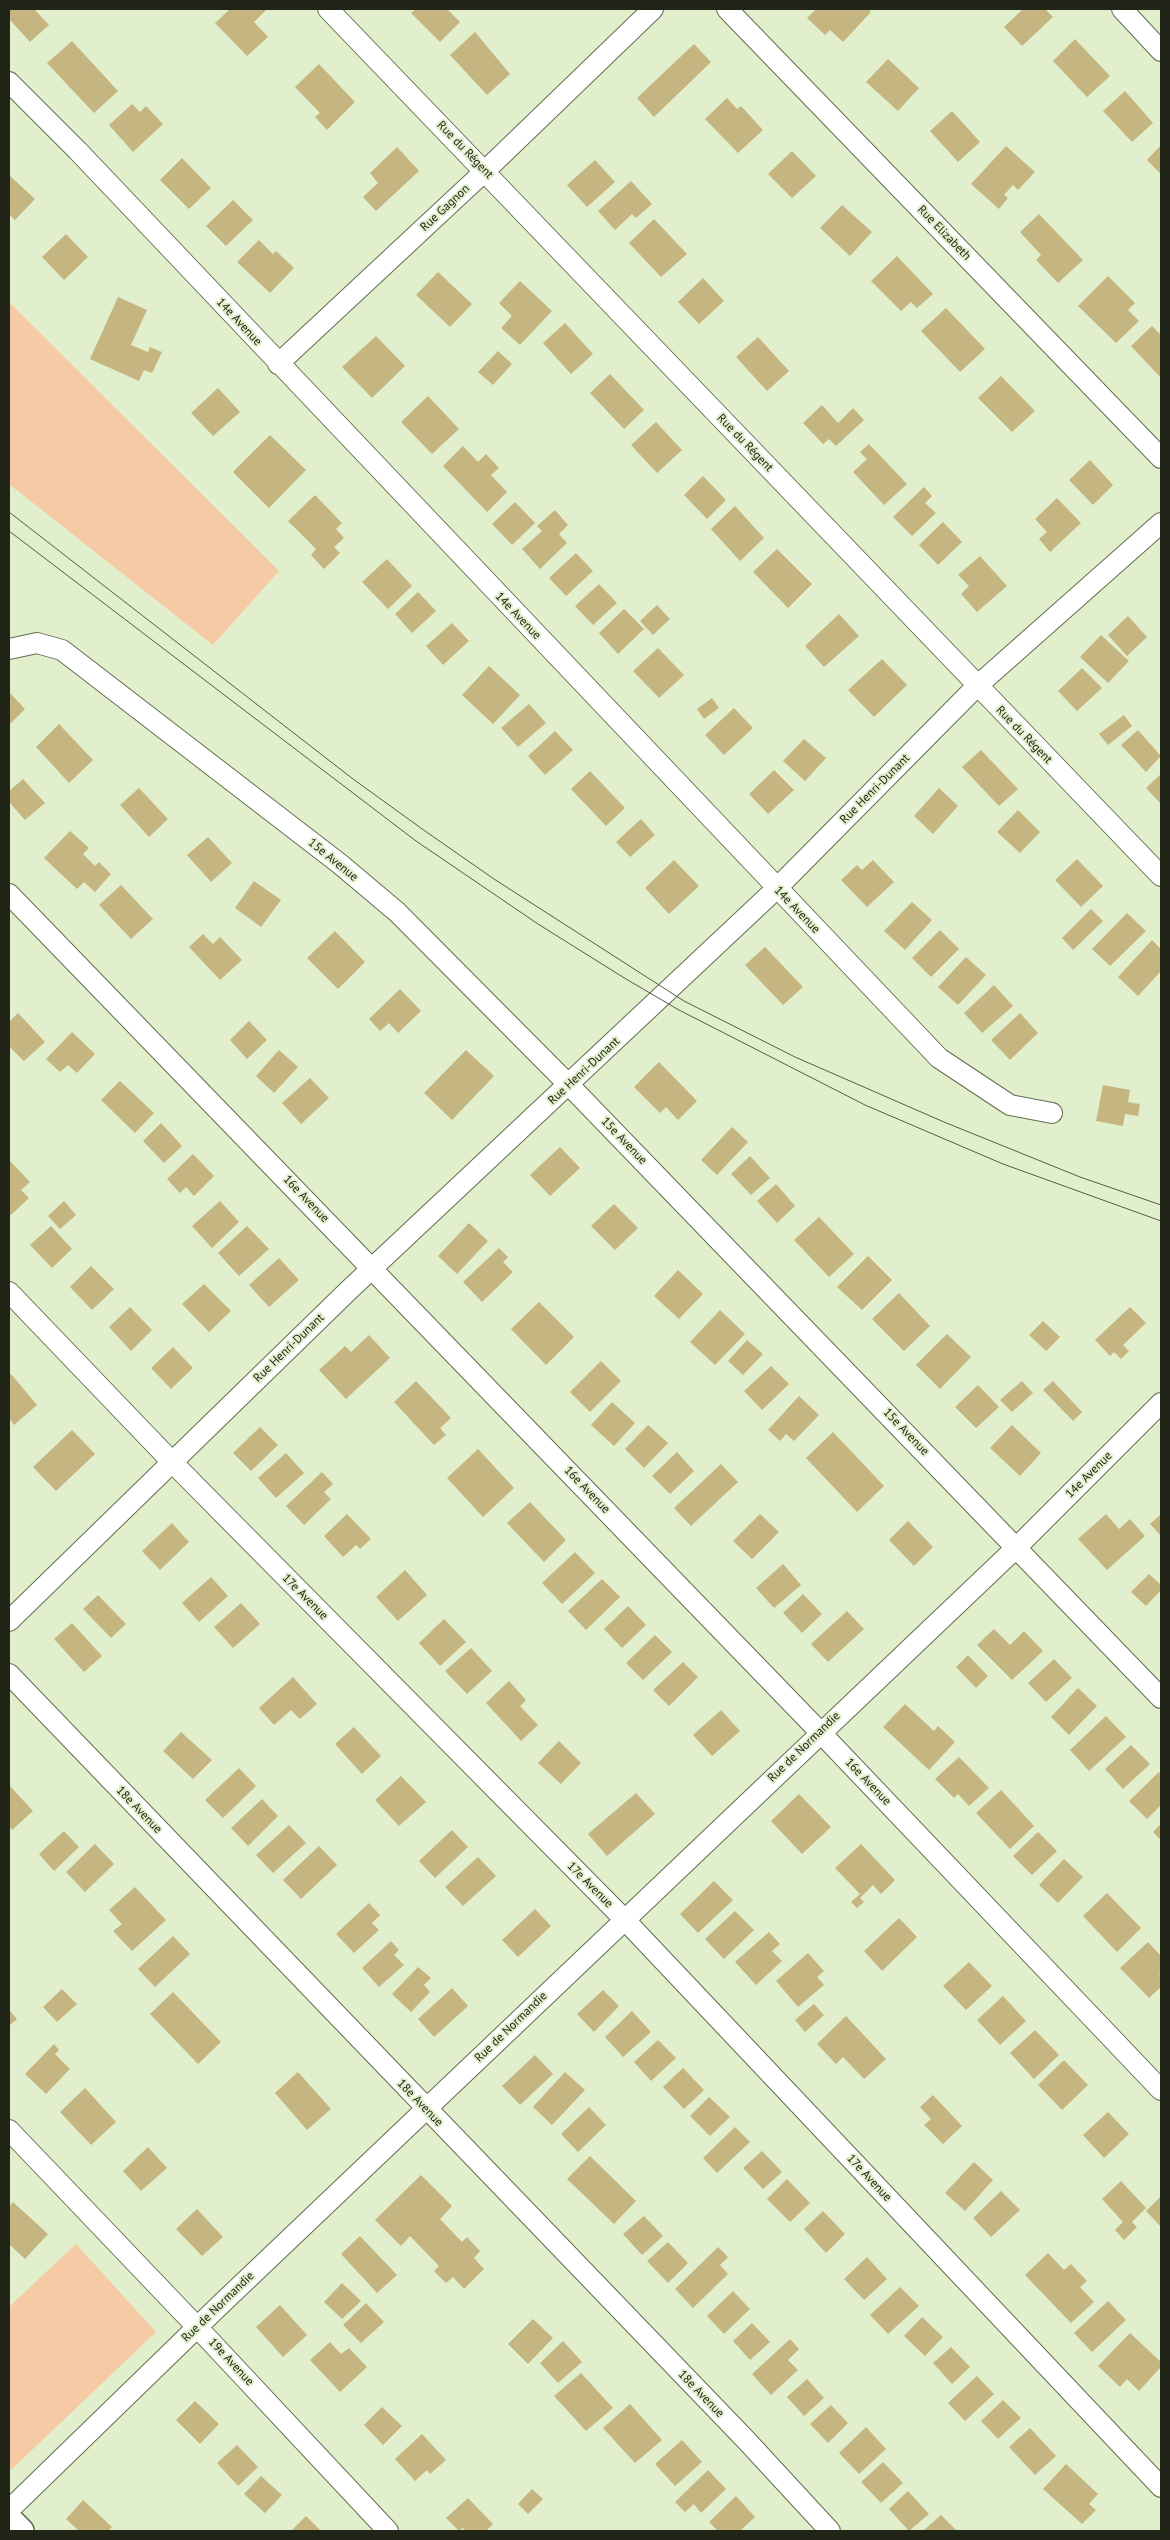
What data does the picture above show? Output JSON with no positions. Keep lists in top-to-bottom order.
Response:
{
  "streets": {
    "street": [
      "Rue du Régent",
      "Rue Gagnon",
      "Rue Elizabeth",
      "14e Avenue",
      "Rue Henri-Dunant",
      "15e Avenue",
      "16e Avenue",
      "17e Avenue",
      "Rue de Normandie",
      "18e Avenue",
      "19e Avenue"
    ]
  },
  "crossings": [
    ["Rue du Régent", "Rue Gagnon"],
    ["Rue du Régent", "Rue Henri-Dunant"],
    ["Rue Gagnon", "14e Avenue"],
    ["14e Avenue", "Rue Henri-Dunant"],
    ["14e Avenue", "15e Avenue"],
    ["14e Avenue", "Rue de Normandie"],
    ["Rue Henri-Dunant", "15e Avenue"],
    ["Rue Henri-Dunant", "16e Avenue"],
    ["Rue Henri-Dunant", "17e Avenue"],
    ["15e Avenue", "Rue de Normandie"],
    ["16e Avenue", "Rue de Normandie"],
    ["17e Avenue", "Rue de Normandie"],
    ["Rue de Normandie", "18e Avenue"],
    ["Rue de Normandie", "19e Avenue"]
  ]
}
